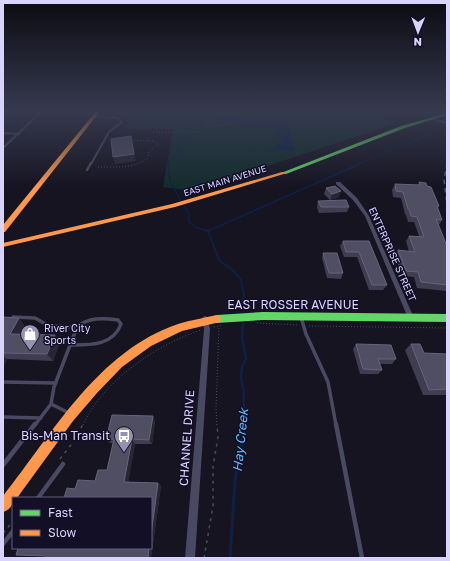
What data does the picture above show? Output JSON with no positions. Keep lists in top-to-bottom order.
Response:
{
  "streets": {
    "main road": ["EAST MAIN AVENUE", "EAST ROSSER AVENUE"],
    "street": ["ENTERPRISE STREET", "CHANNEL DRIVE"]
  },
  "crossings": [
    ["ENTERPRISE STREET", "EAST ROSSER AVENUE"],
    ["EAST ROSSER AVENUE", "CHANNEL DRIVE"]
  ],
  "water": ["Hay Creek"],
  "places": {
    "shop": ["River City Sports"],
    "bus stop": ["Bis-Man Transit"]
  },
  "legend": ["Fast", "Slow"],
  "north": "bottom"
}
